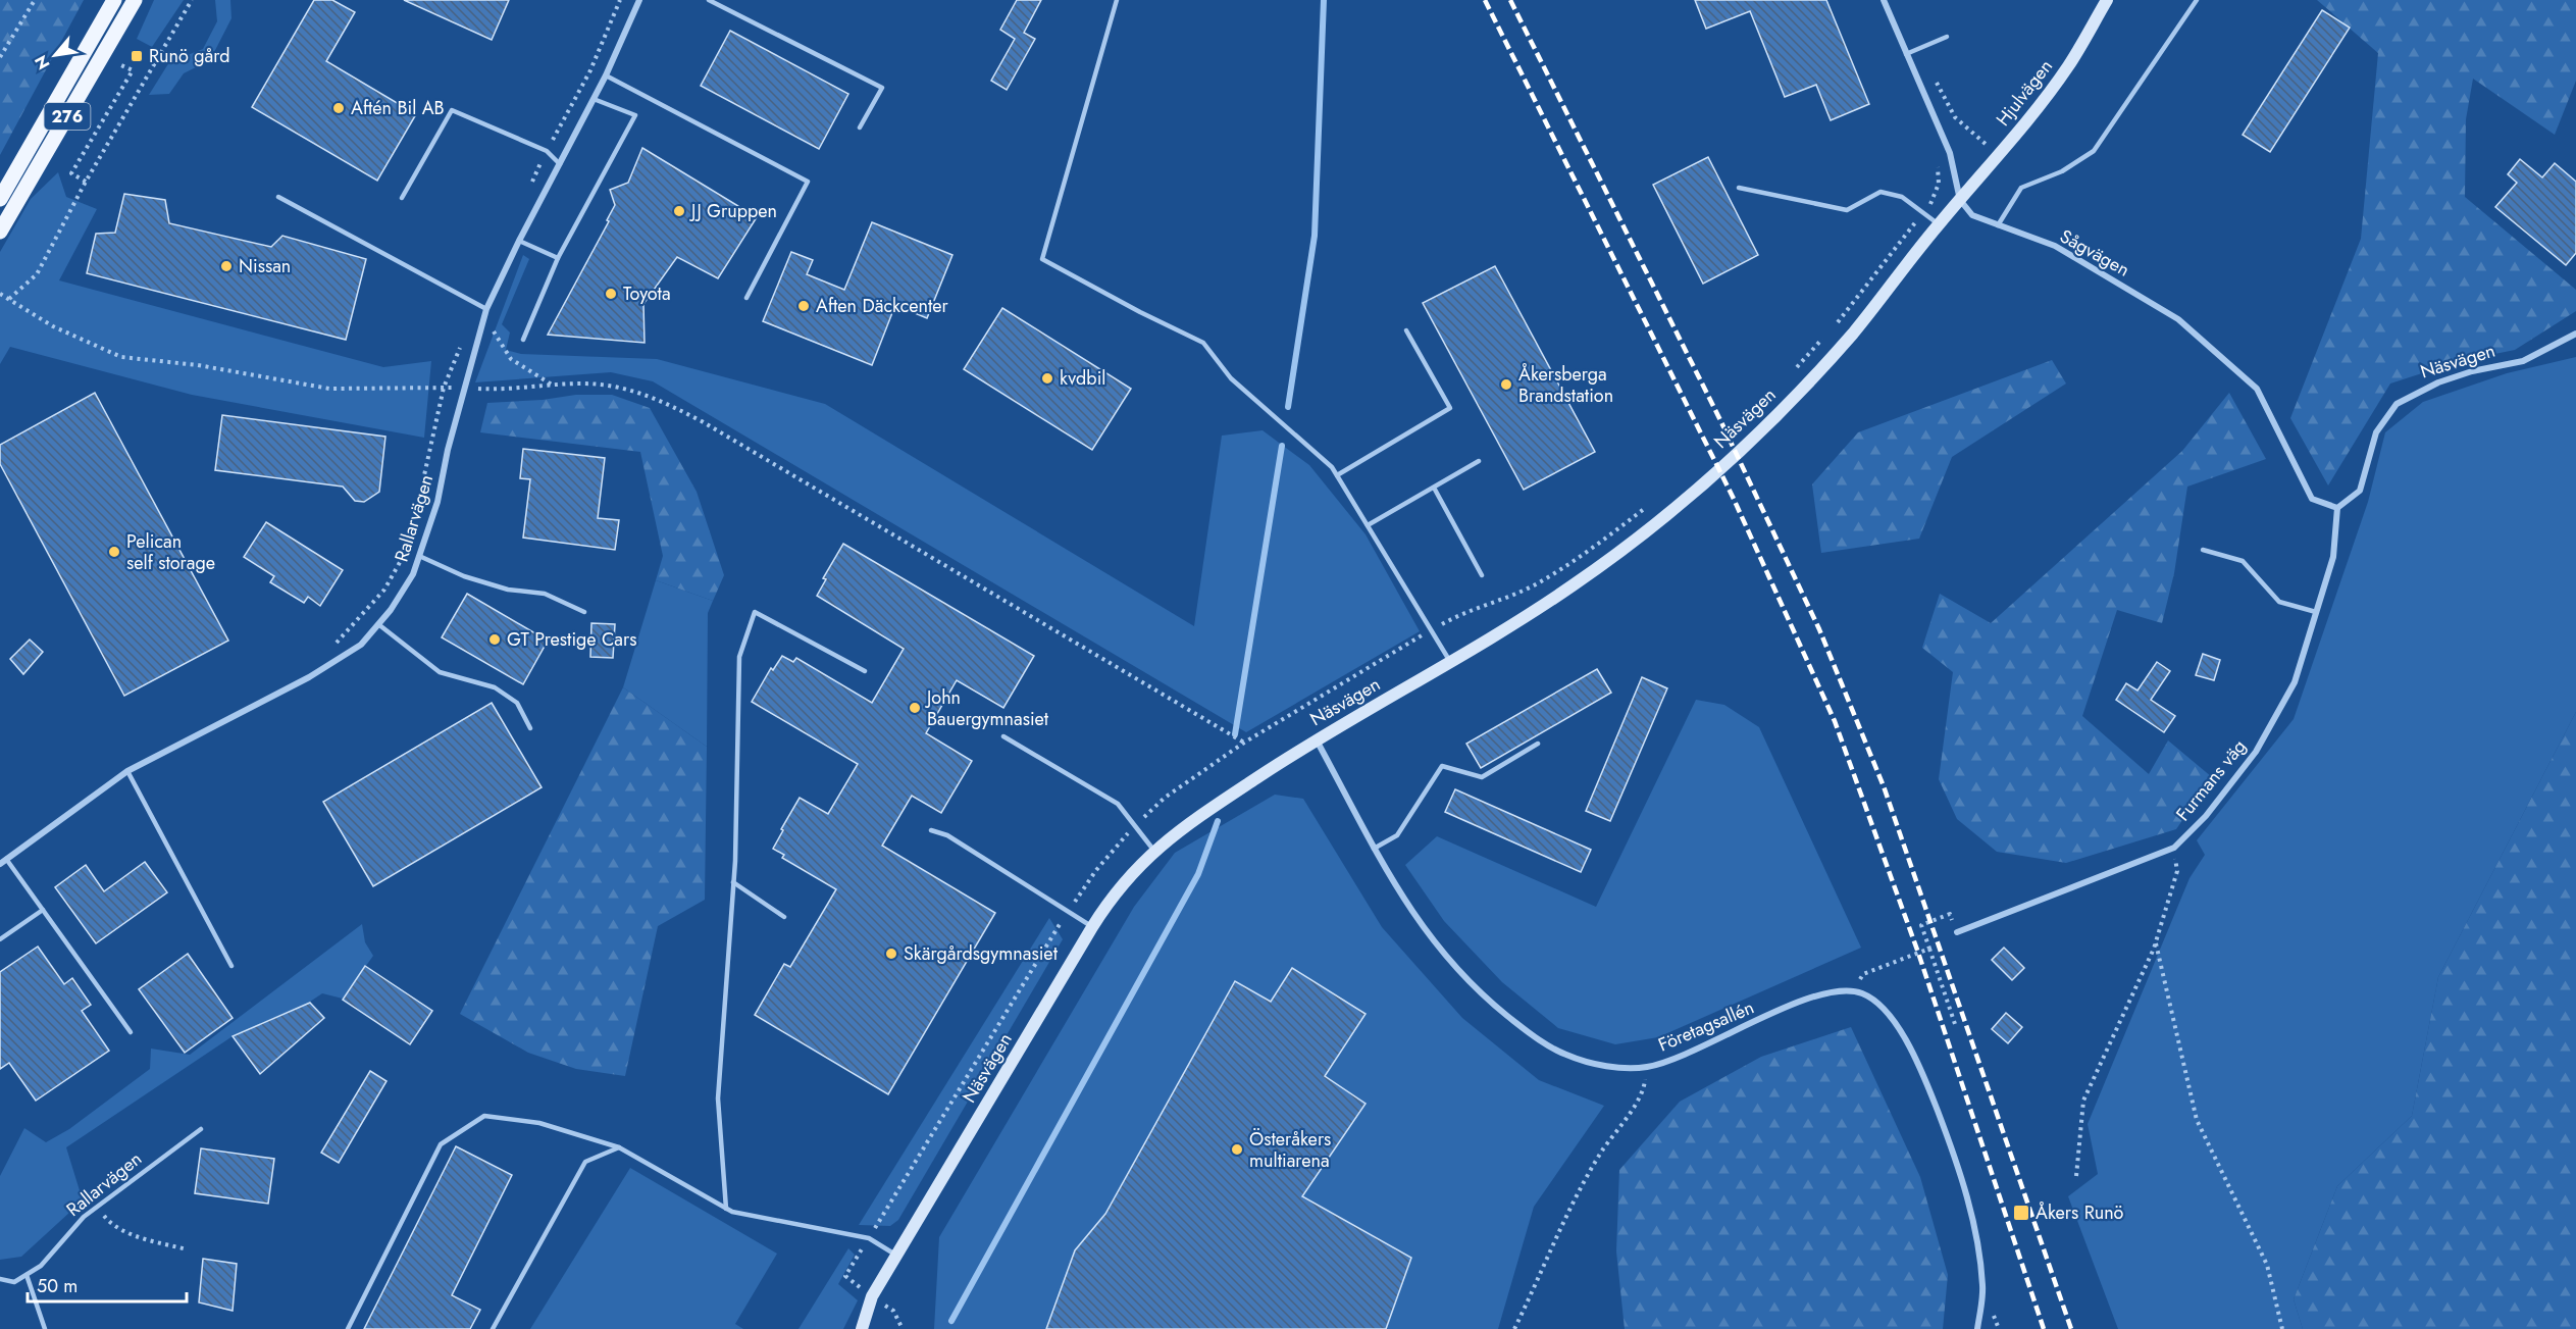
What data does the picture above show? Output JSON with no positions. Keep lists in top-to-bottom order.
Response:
{
  "streets": {
    "main road": ["276"],
    "street": [
      "Hjulvägen",
      "Sågvägen",
      "Näsvägen",
      "Rallarvägen",
      "Furmans väg",
      "Företagsallén"
    ]
  },
  "crossings": [
    ["Hjulvägen", "Sågvägen"],
    ["Hjulvägen", "Näsvägen"],
    ["Sågvägen", "Näsvägen"],
    ["Sågvägen", "Furmans väg"],
    ["Näsvägen", "Furmans väg"],
    ["Näsvägen", "Företagsallén"]
  ],
  "places": {
    "transit": ["Runö gård", "Åkers Runö"],
    "other": [
      "Aftén Bil AB",
      "JJ Gruppen",
      "Nissan",
      "Toyota",
      "Aften Däckcenter",
      "kvdbil",
      "Åkersberga Brandstation",
      "Pelican self storage",
      "GT Prestige Cars",
      "John Bauergymnasiet",
      "Skärgårdsgymnasiet",
      "Österåkers multiarena"
    ]
  },
  "scale_bar": "50 m",
  "north": "bottom left"
}
